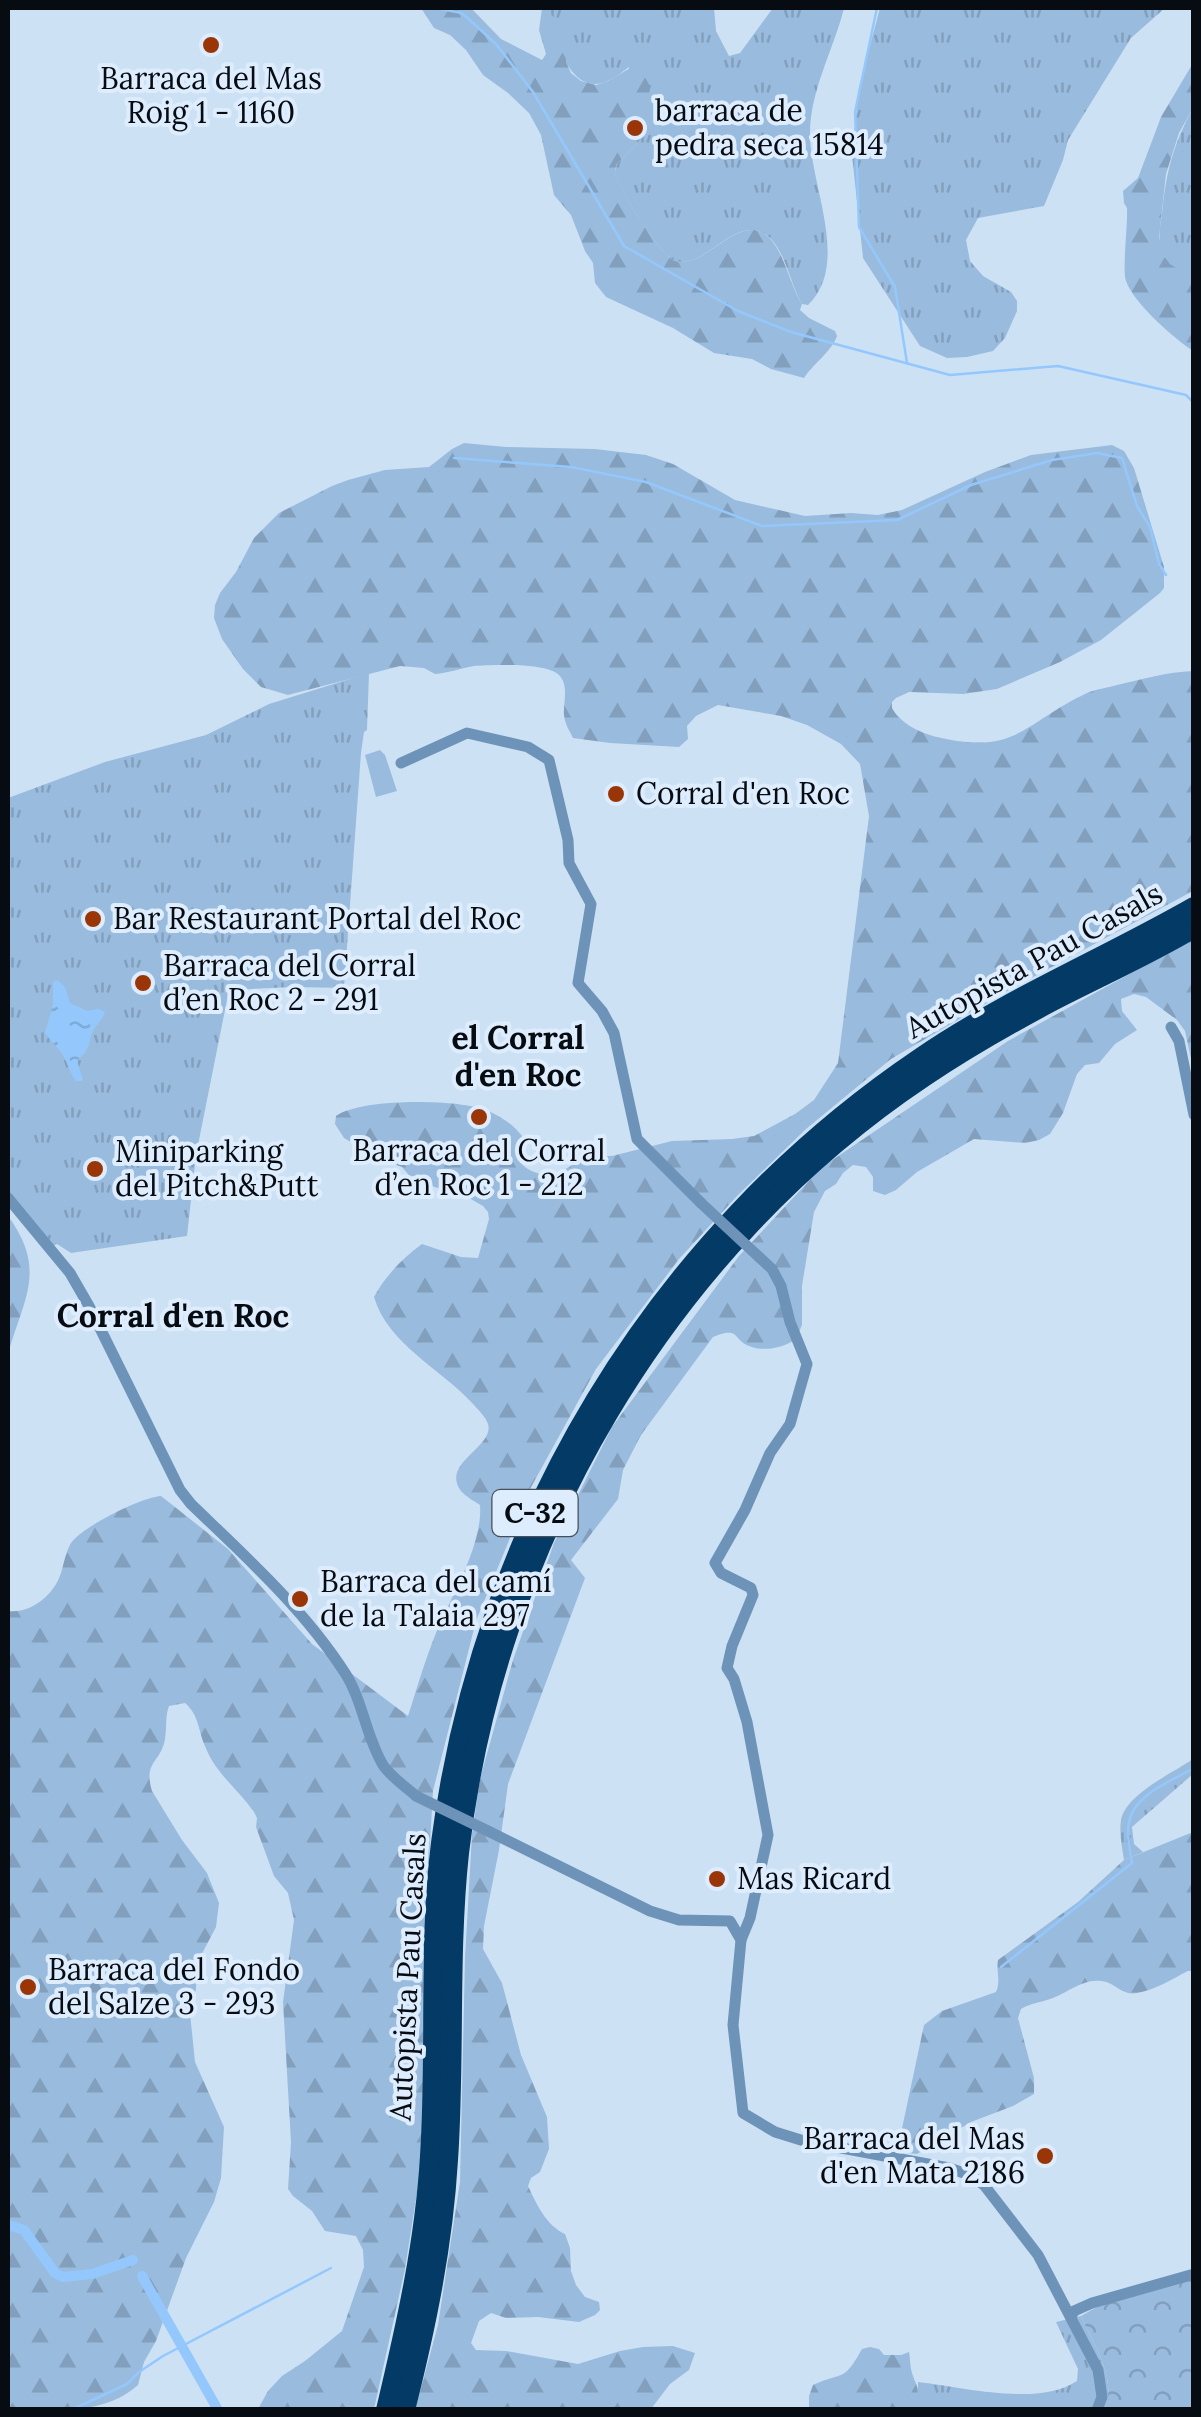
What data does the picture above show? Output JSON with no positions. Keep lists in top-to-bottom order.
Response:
{
  "streets": {
    "highway": ["Autopista Pau Casals", "C-32"]
  },
  "districts": ["el Corral d'en Roc", "Corral d'en Roc"],
  "places": [
    "Barraca del Mas Roig 1 - 1160",
    "barraca de pedra seca 15814",
    "Corral d'en Roc",
    "Bar Restaurant Portal del Roc",
    "Barraca del Corral d’en Roc 2 - 291",
    "Barraca del Corral d’en Roc 1 - 212",
    "Miniparking del Pitch&Putt",
    "Barraca del camí de la Talaia 297",
    "Mas Ricard",
    "Barraca del Fondo del Salze 3 - 293",
    "Barraca del Mas d'en Mata 2186"
  ]
}
